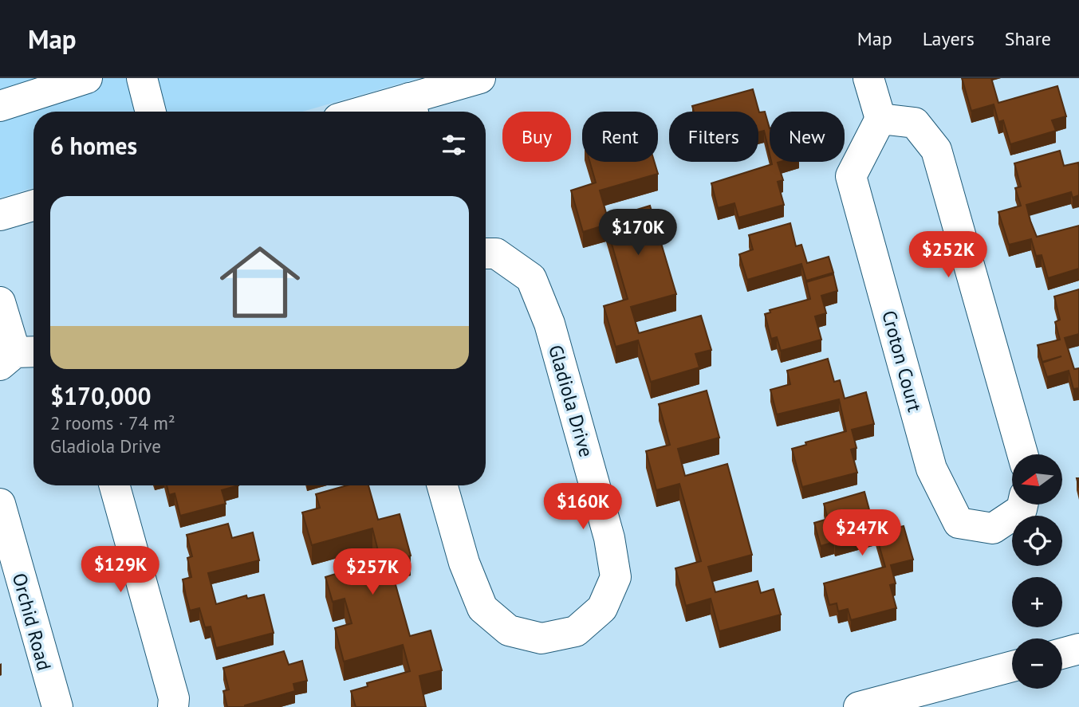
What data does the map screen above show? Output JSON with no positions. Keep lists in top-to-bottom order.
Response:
{
  "streets": {
    "street": ["Croton Court", "Gladiola Drive", "Orchid Road"]
  },
  "north": "left",
  "page": {
    "header": "Map",
    "nav": ["Map", "Layers", "Share"],
    "chip": [
      "Buy",
      "Rent",
      "Filters",
      "New"
    ],
    "heading": "6 homes",
    "list": [
      {
        "name": "$170,000",
        "note": "2 rooms · 74 m² · Gladiola Drive"
      }
    ],
    "price": [
      "$170K",
      "$252K",
      "$160K",
      "$247K",
      "$129K",
      "$257K"
    ],
    "map_buttons": ["+", "−"]
  }
}
